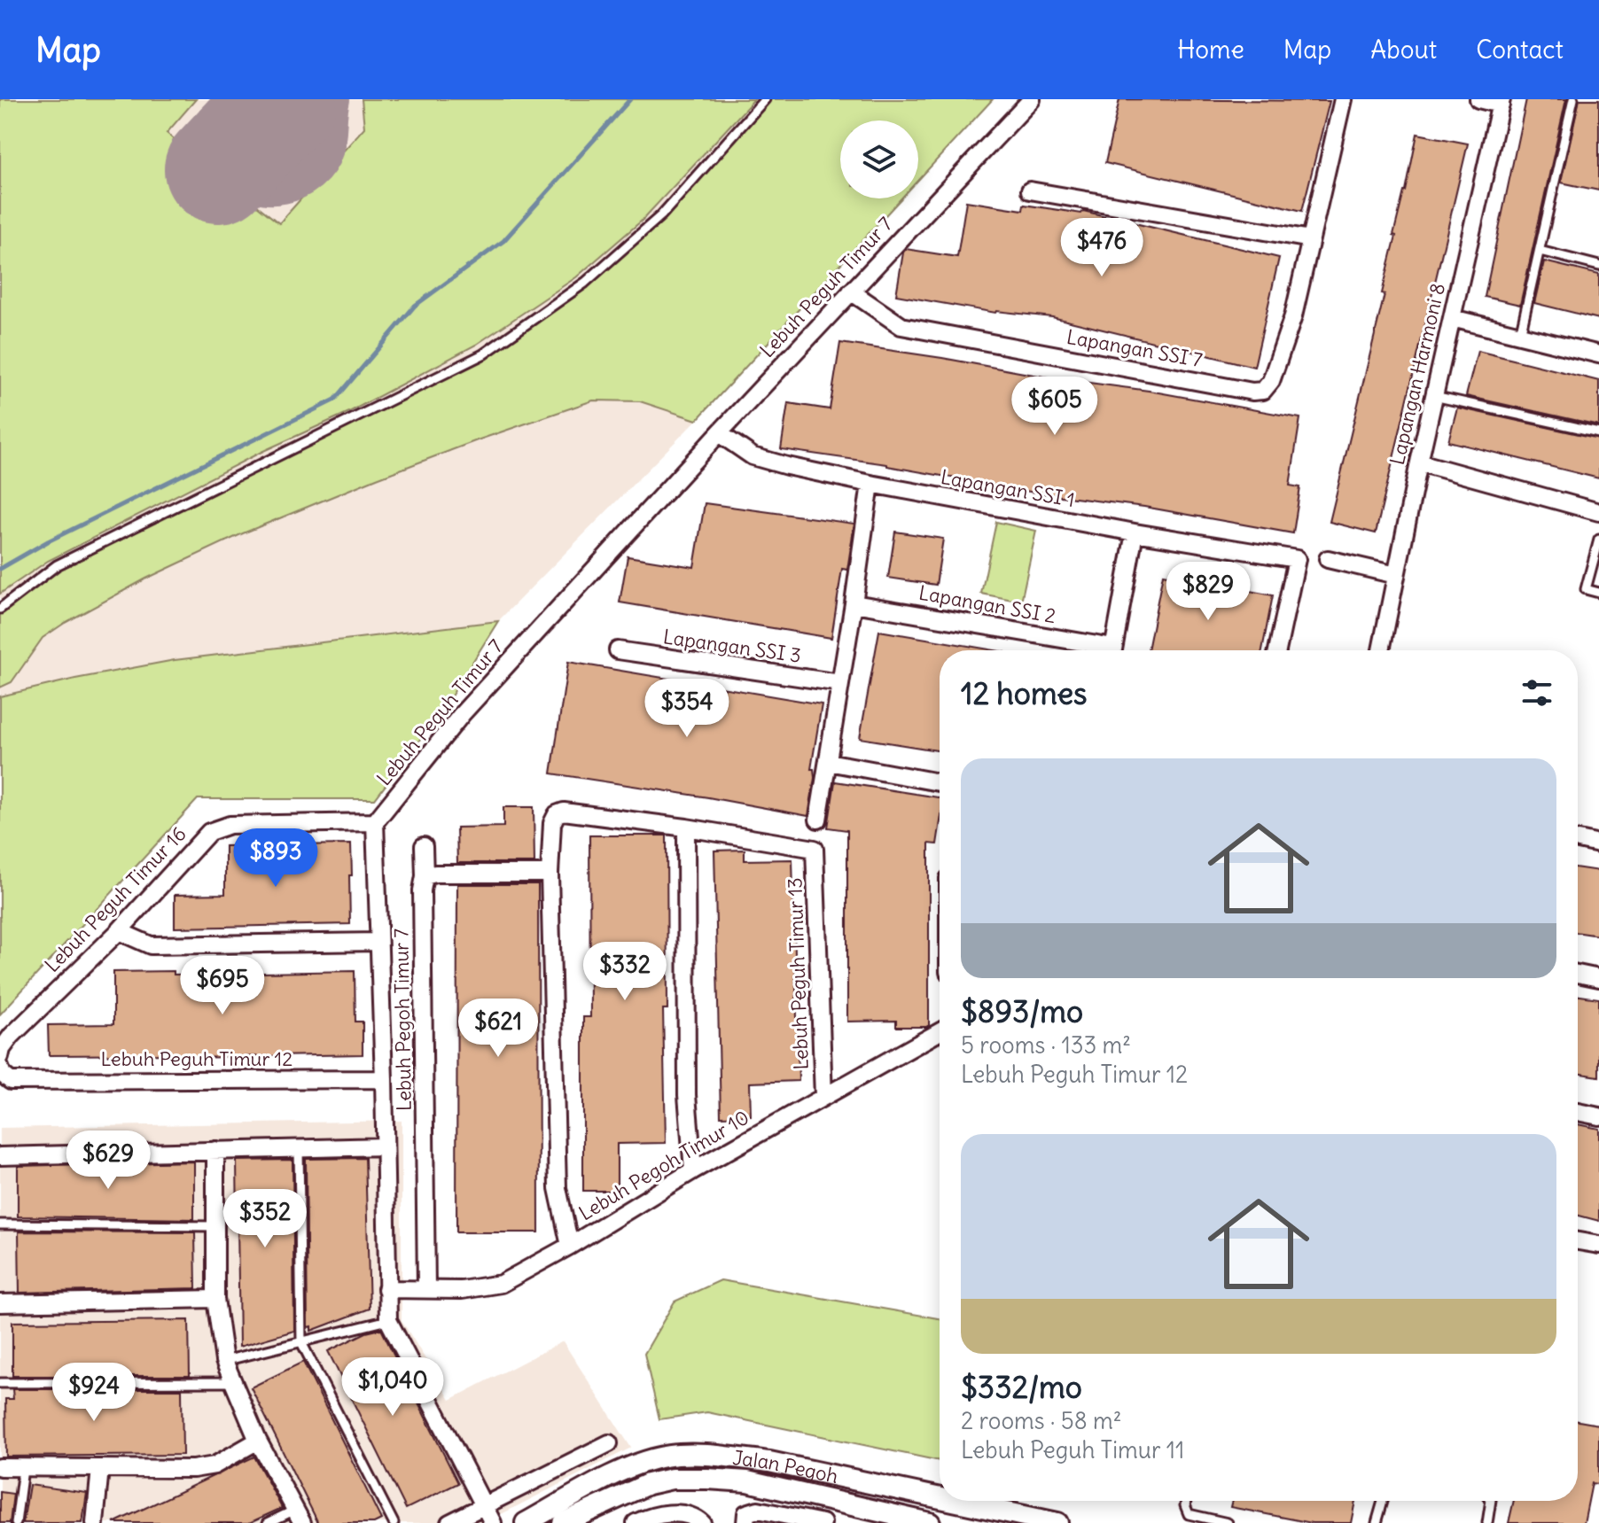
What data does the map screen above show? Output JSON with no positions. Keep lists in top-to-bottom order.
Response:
{
  "streets": {
    "street": [
      "Lebuh Peguh Timur 7",
      "Lapangan SSI 7",
      "Lapangan Harmoni 8",
      "Lapangan SSI 1",
      "Lapangan SSI 2",
      "Lapangan SSI 3",
      "Lebuh Peguh Timur 16",
      "Lebuh Peguh Timur 13",
      "Lebuh Pegoh Timur 7",
      "Lebuh Peguh Timur 12",
      "Lebuh Pegoh Timur 10",
      "Jalan Pegoh"
    ]
  },
  "crossings": [
    ["Lebuh Peguh Timur 7", "Lapangan SSI 7"],
    ["Lebuh Peguh Timur 7", "Lapangan SSI 1"],
    ["Lebuh Peguh Timur 7", "Lebuh Peguh Timur 16"],
    ["Lebuh Peguh Timur 13", "Lebuh Pegoh Timur 10"],
    ["Lebuh Pegoh Timur 7", "Lebuh Pegoh Timur 10"]
  ],
  "page": {
    "header": "Map",
    "nav": [
      "Home",
      "Map",
      "About",
      "Contact"
    ],
    "price": [
      "$476",
      "$605",
      "$829",
      "$354",
      "$893",
      "$332",
      "$695",
      "$621",
      "$629",
      "$352",
      "$1,040",
      "$924"
    ],
    "heading": "12 homes",
    "list": [
      {
        "name": "$893/mo",
        "note": "5 rooms · 133 m² · Lebuh Peguh Timur 12"
      },
      {
        "name": "$332/mo",
        "note": "2 rooms · 58 m² · Lebuh Peguh Timur 11"
      }
    ]
  }
}
